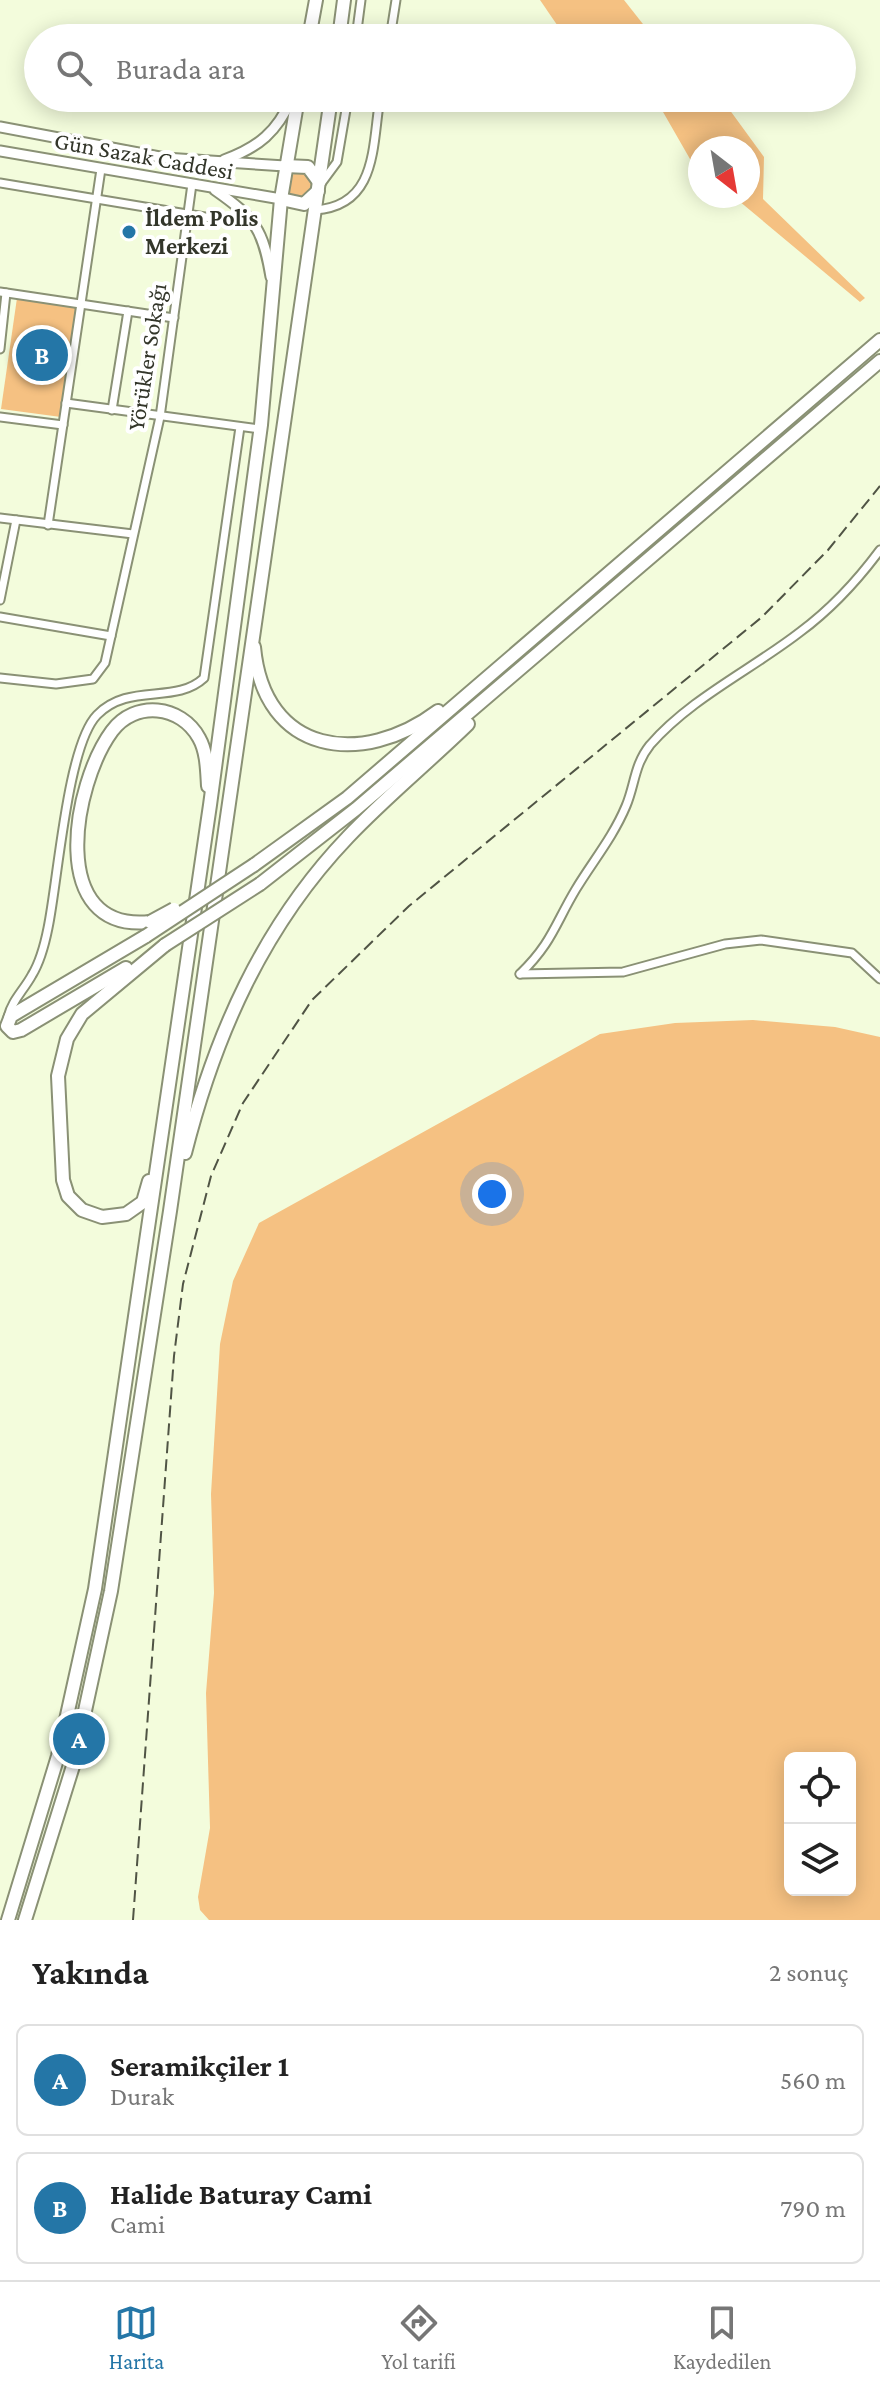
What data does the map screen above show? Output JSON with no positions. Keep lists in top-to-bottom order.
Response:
{
  "streets": {
    "street": ["Gün Sazak Caddesi", "Yörükler Sokağı"]
  },
  "crossings": [
    ["Gün Sazak Caddesi", "Yörükler Sokağı"]
  ],
  "places": ["İldem Polis Merkezi"],
  "north": "bottom right",
  "page": {
    "search": "Burada ara",
    "pins": ["B", "A"],
    "heading": ["Yakında", "2 sonuç"],
    "list": [
      {
        "mark": "A",
        "name": "Seramikçiler 1",
        "note": "Durak",
        "value": "560 m"
      },
      {
        "mark": "B",
        "name": "Halide Baturay Cami",
        "note": "Cami",
        "value": "790 m"
      }
    ],
    "nav": ["Harita", "Yol tarifi", "Kaydedilen"]
  }
}
